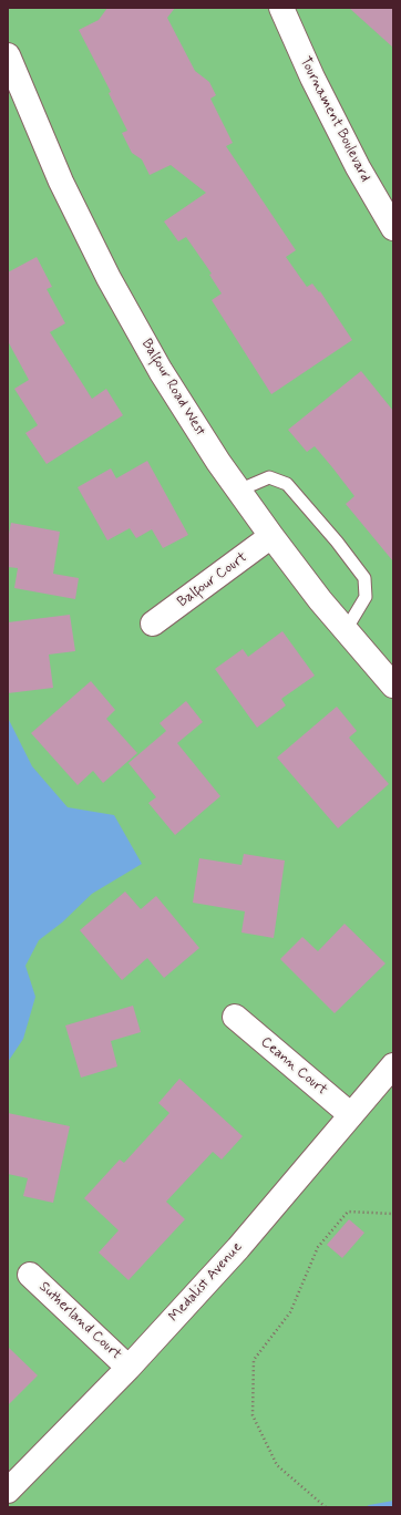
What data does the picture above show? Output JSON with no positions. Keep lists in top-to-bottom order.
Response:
{
  "streets": {
    "street": [
      "Tournament Boulevard",
      "Balfour Road West",
      "Balfour Court",
      "Ceann Court",
      "Medalist Avenue",
      "Sutherland Court"
    ]
  },
  "crossings": [
    ["Balfour Road West", "Balfour Court"],
    ["Ceann Court", "Medalist Avenue"],
    ["Medalist Avenue", "Sutherland Court"]
  ]
}
